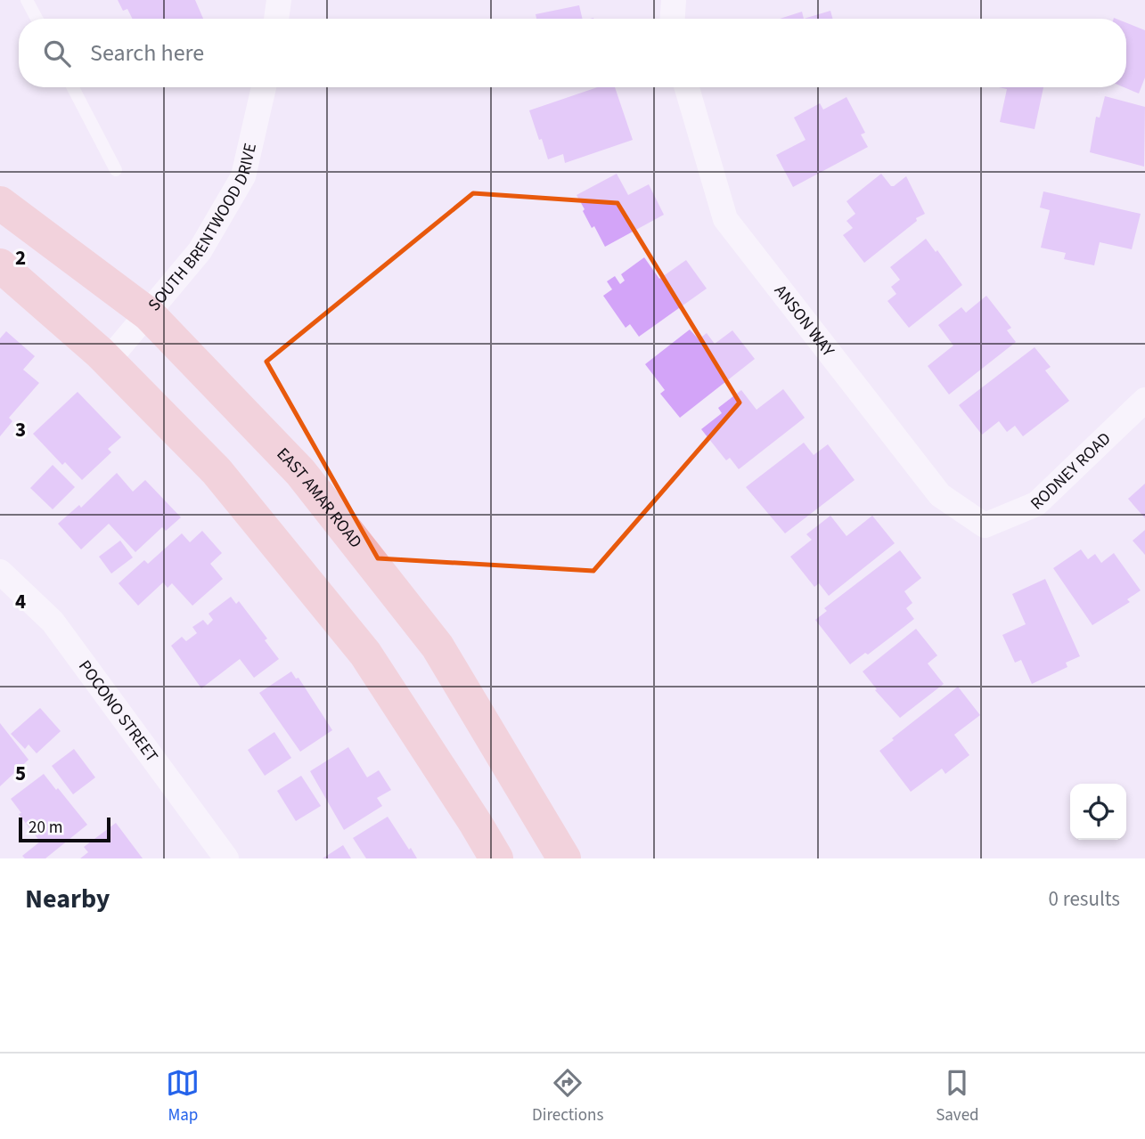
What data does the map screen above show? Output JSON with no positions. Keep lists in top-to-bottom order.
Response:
{
  "streets": {
    "main road": ["EAST AMAR ROAD"],
    "street": [
      "SOUTH BRENTWOOD DRIVE",
      "ANSON WAY",
      "RODNEY ROAD",
      "POCONO STREET"
    ]
  },
  "crossings": [
    ["SOUTH BRENTWOOD DRIVE", "EAST AMAR ROAD"],
    ["ANSON WAY", "RODNEY ROAD"]
  ],
  "scale_bar": "20 m",
  "page": {
    "search": "Search here",
    "scale": "20 m",
    "heading": ["Nearby", "0 results"],
    "nav": ["Map", "Directions", "Saved"]
  },
  "grid": {
    "rows": [
      "2",
      "3",
      "4",
      "5"
    ]
  }
}
